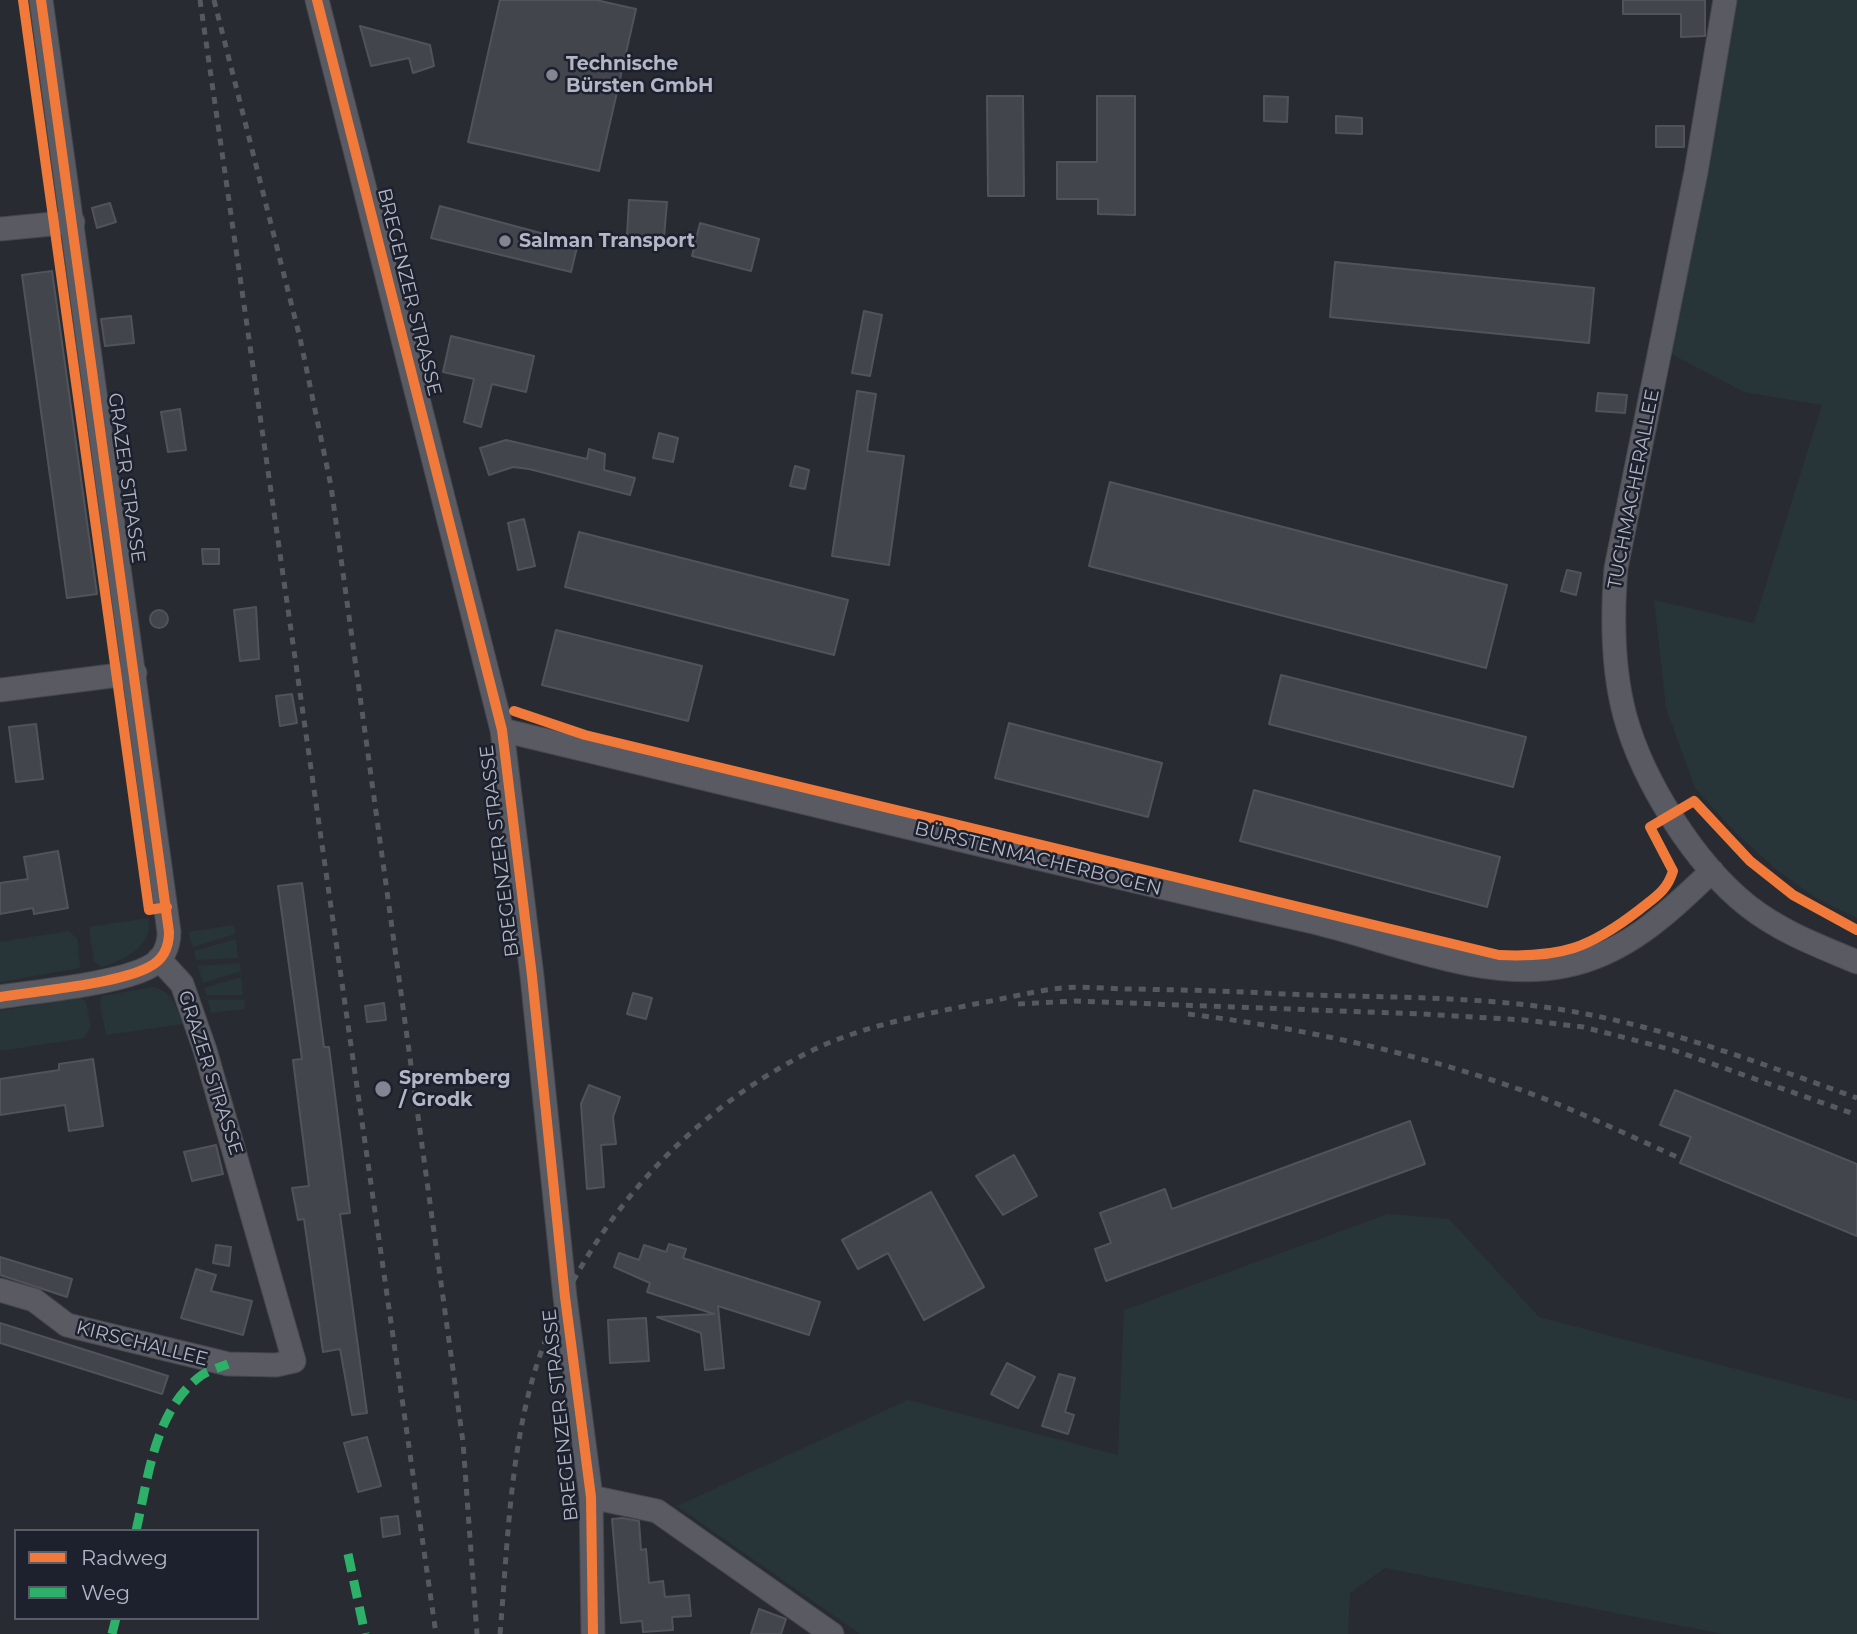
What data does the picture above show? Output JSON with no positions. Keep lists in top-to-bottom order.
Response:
{
  "streets": {
    "street": [
      "BREGENZER STRASSE",
      "GRAZER STRASSE",
      "TUCHMACHERALLEE",
      "BÜRSTENMACHERBOGEN",
      "KIRSCHALLEE"
    ]
  },
  "crossings": [
    ["BREGENZER STRASSE", "BÜRSTENMACHERBOGEN"],
    ["GRAZER STRASSE", "KIRSCHALLEE"],
    ["TUCHMACHERALLEE", "BÜRSTENMACHERBOGEN"]
  ],
  "places": ["Technische Bürsten GmbH", "Salman Transport", "Spremberg / Grodk"],
  "legend": ["Radweg", "Weg"]
}
